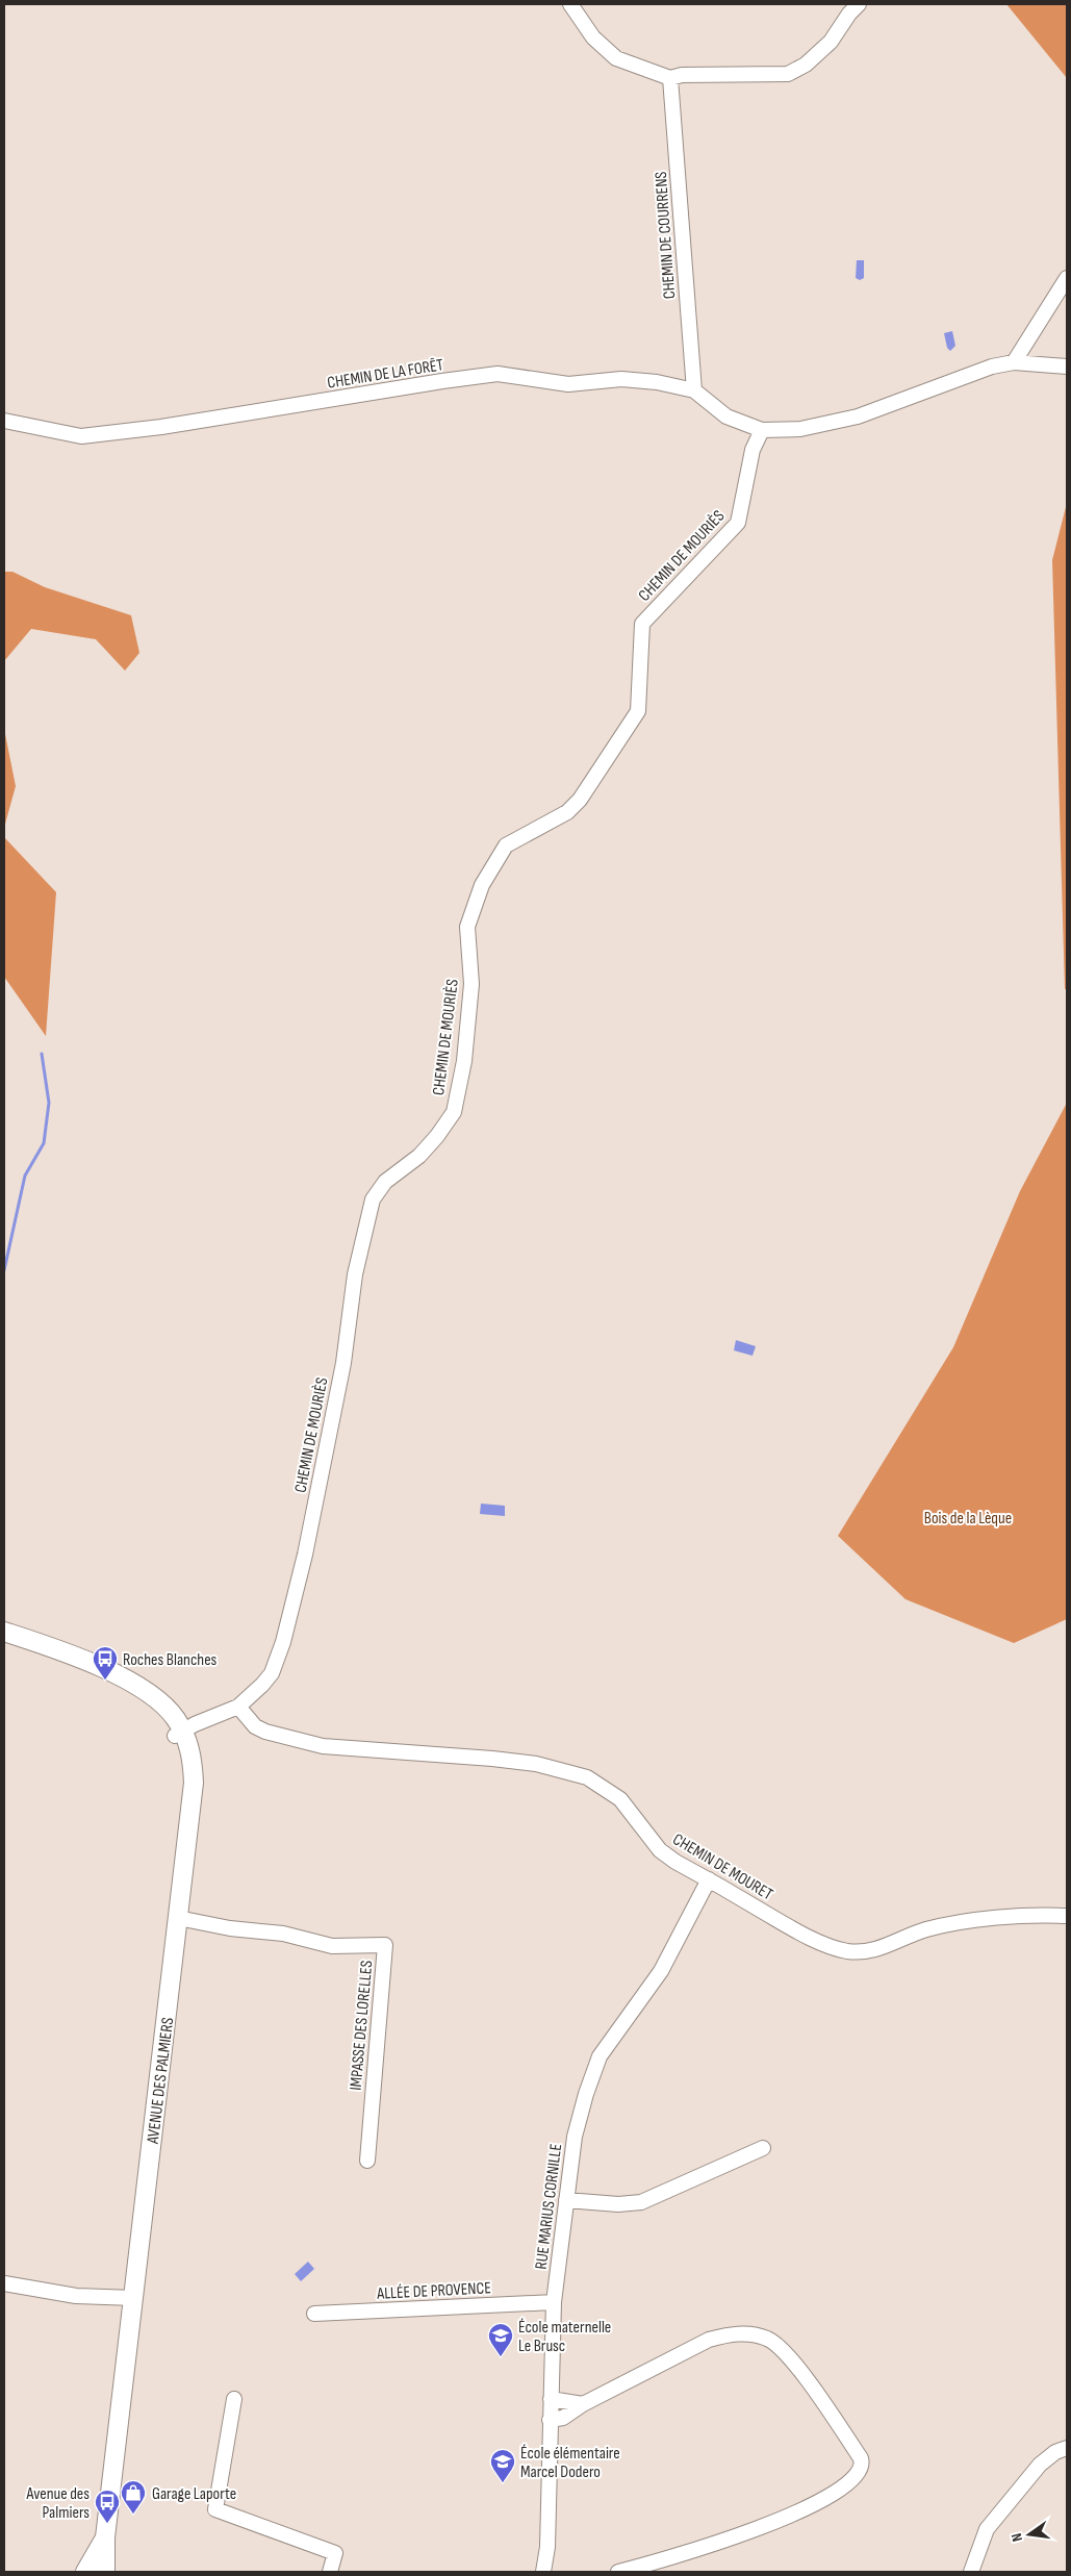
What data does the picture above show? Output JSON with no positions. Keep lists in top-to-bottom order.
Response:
{
  "streets": {
    "main road": ["AVENUE DES PALMIERS"],
    "street": [
      "CHEMIN DE COURRENS",
      "CHEMIN DE LA FORÊT",
      "CHEMIN DE MOURIÈS",
      "CHEMIN DE MOURET",
      "IMPASSE DES LORELLES",
      "RUE MARIUS CORNILLE",
      "ALLÉE DE PROVENCE"
    ]
  },
  "crossings": [
    ["CHEMIN DE COURRENS", "CHEMIN DE LA FORÊT"],
    ["CHEMIN DE LA FORÊT", "CHEMIN DE MOURIÈS"],
    ["CHEMIN DE MOURIÈS", "CHEMIN DE MOURET"],
    ["CHEMIN DE MOURIÈS", "AVENUE DES PALMIERS"],
    ["CHEMIN DE MOURET", "RUE MARIUS CORNILLE"],
    ["IMPASSE DES LORELLES", "AVENUE DES PALMIERS"],
    ["RUE MARIUS CORNILLE", "ALLÉE DE PROVENCE"]
  ],
  "parks": ["Bois de la Lèque"],
  "places": {
    "bus stop": ["Roches Blanches", "Avenue des Palmiers"],
    "school or university": ["École maternelle Le Brusc", "École élémentaire Marcel Dodero"],
    "shop": ["Garage Laporte"]
  },
  "north": "left"
}
